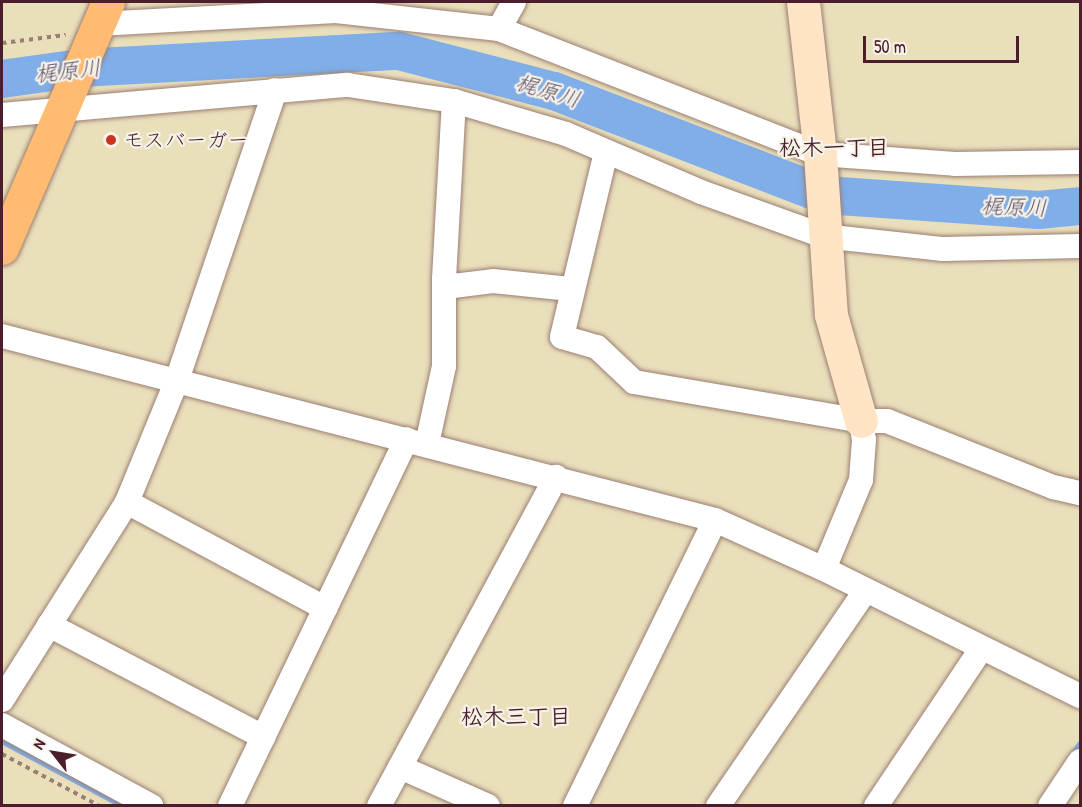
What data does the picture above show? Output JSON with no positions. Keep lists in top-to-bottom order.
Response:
{
  "districts": ["松木一丁目", "松木三丁目"],
  "water": ["梶原川"],
  "places": ["モスバーガー"],
  "scale_bar": "50 m",
  "north": "top left"
}
